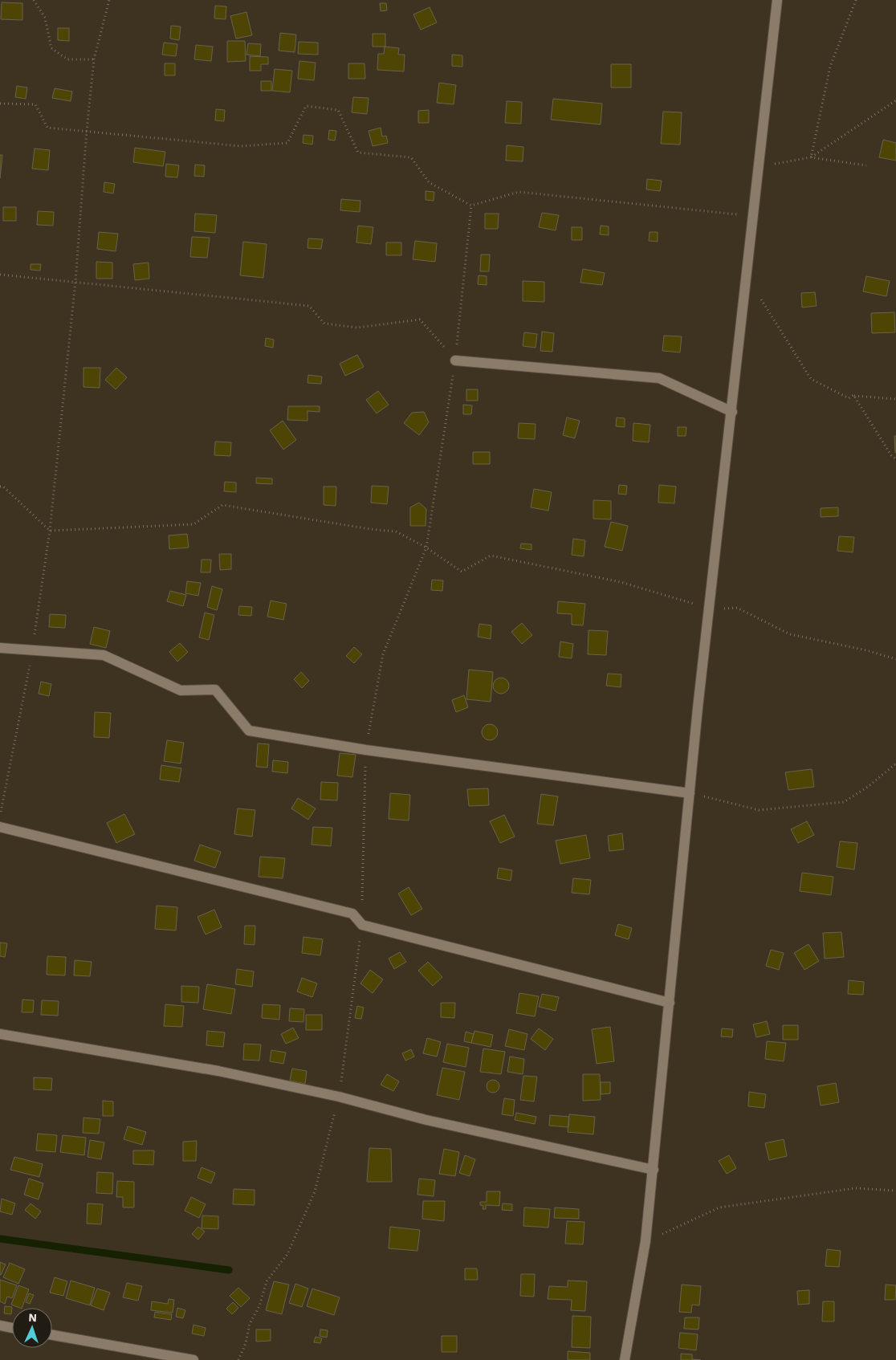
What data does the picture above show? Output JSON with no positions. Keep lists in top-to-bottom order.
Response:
{
  "north": "top"
}
